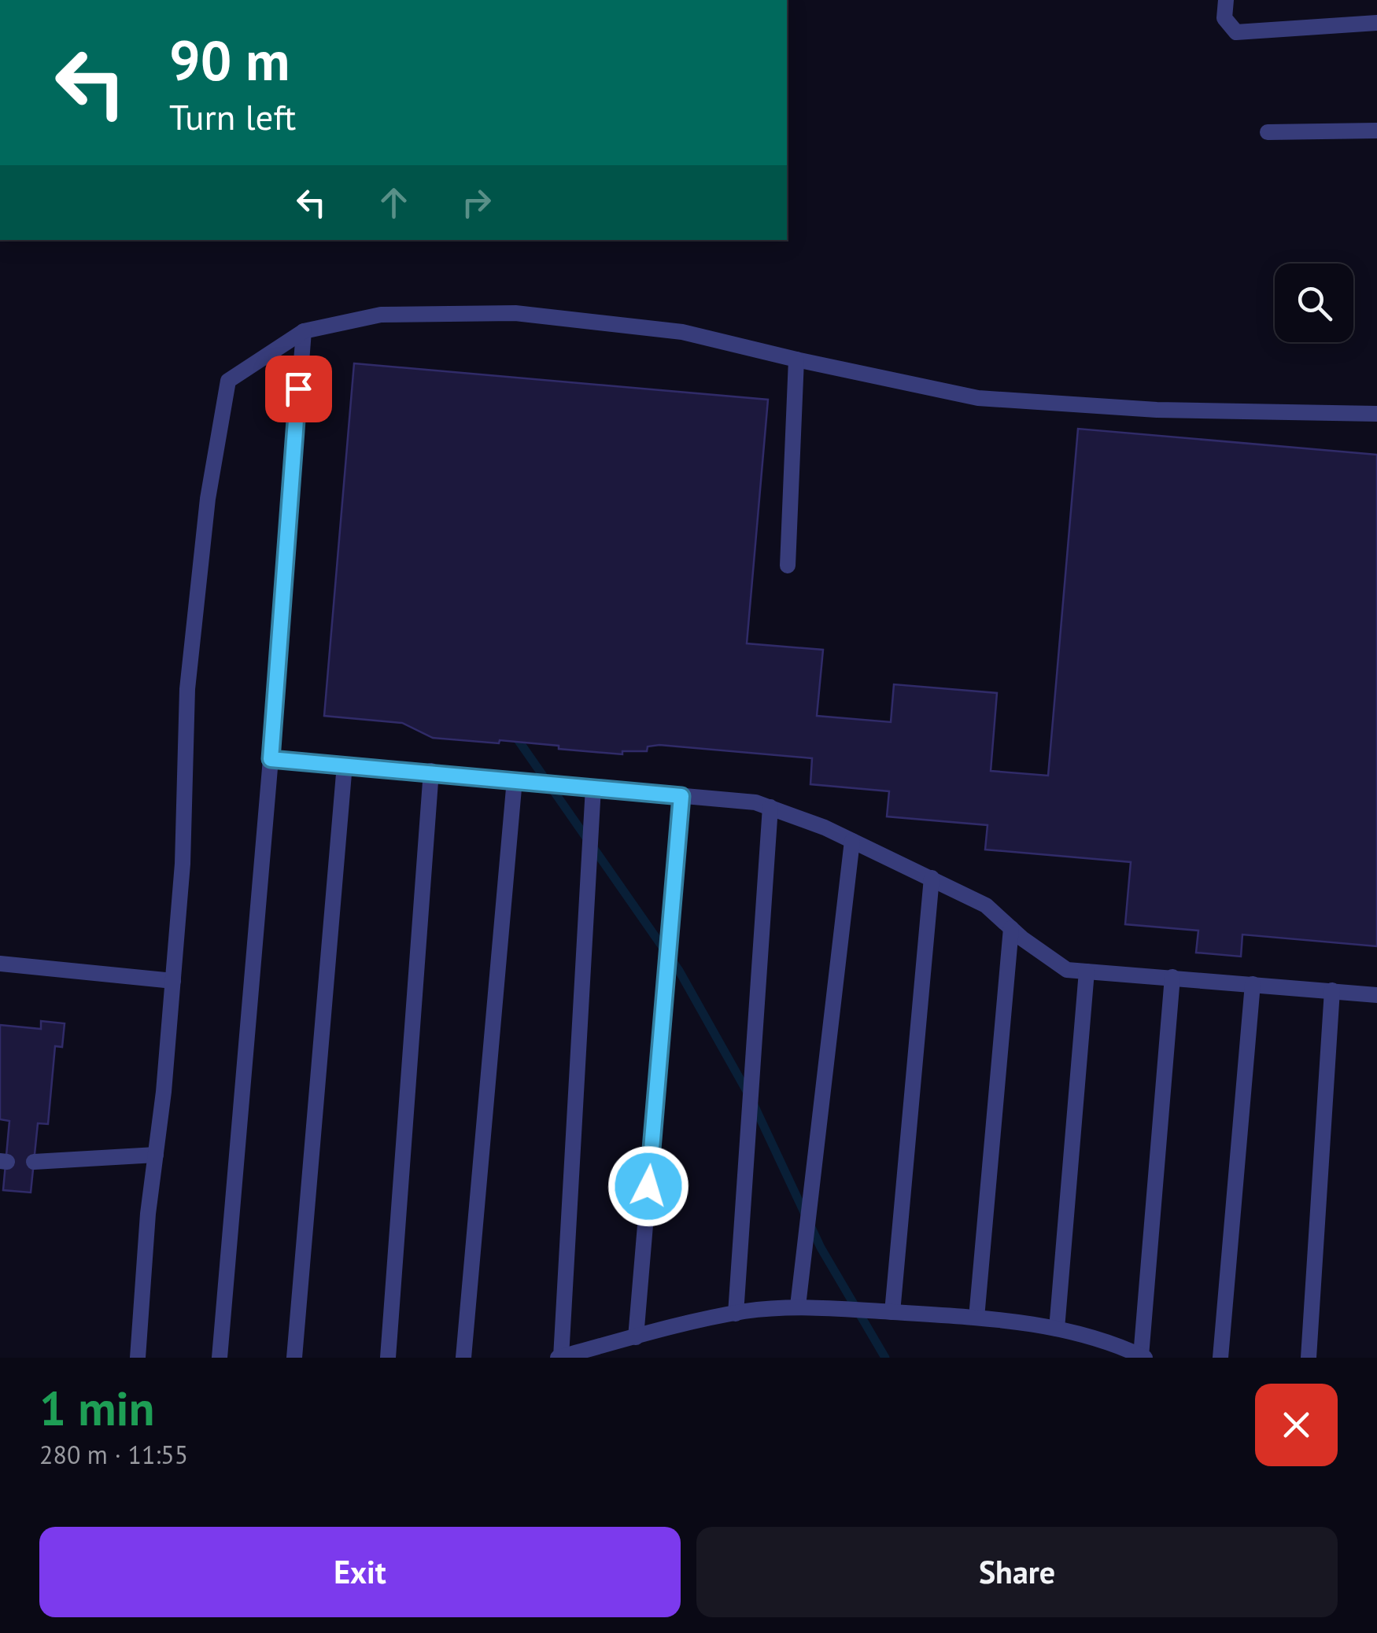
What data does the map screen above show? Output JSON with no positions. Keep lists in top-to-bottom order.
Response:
{
  "page": {
    "turn": ["90 m", "Turn left"],
    "heading": ["1 min", "280 m · 11:55"],
    "buttons": ["Exit", "Share"]
  }
}
